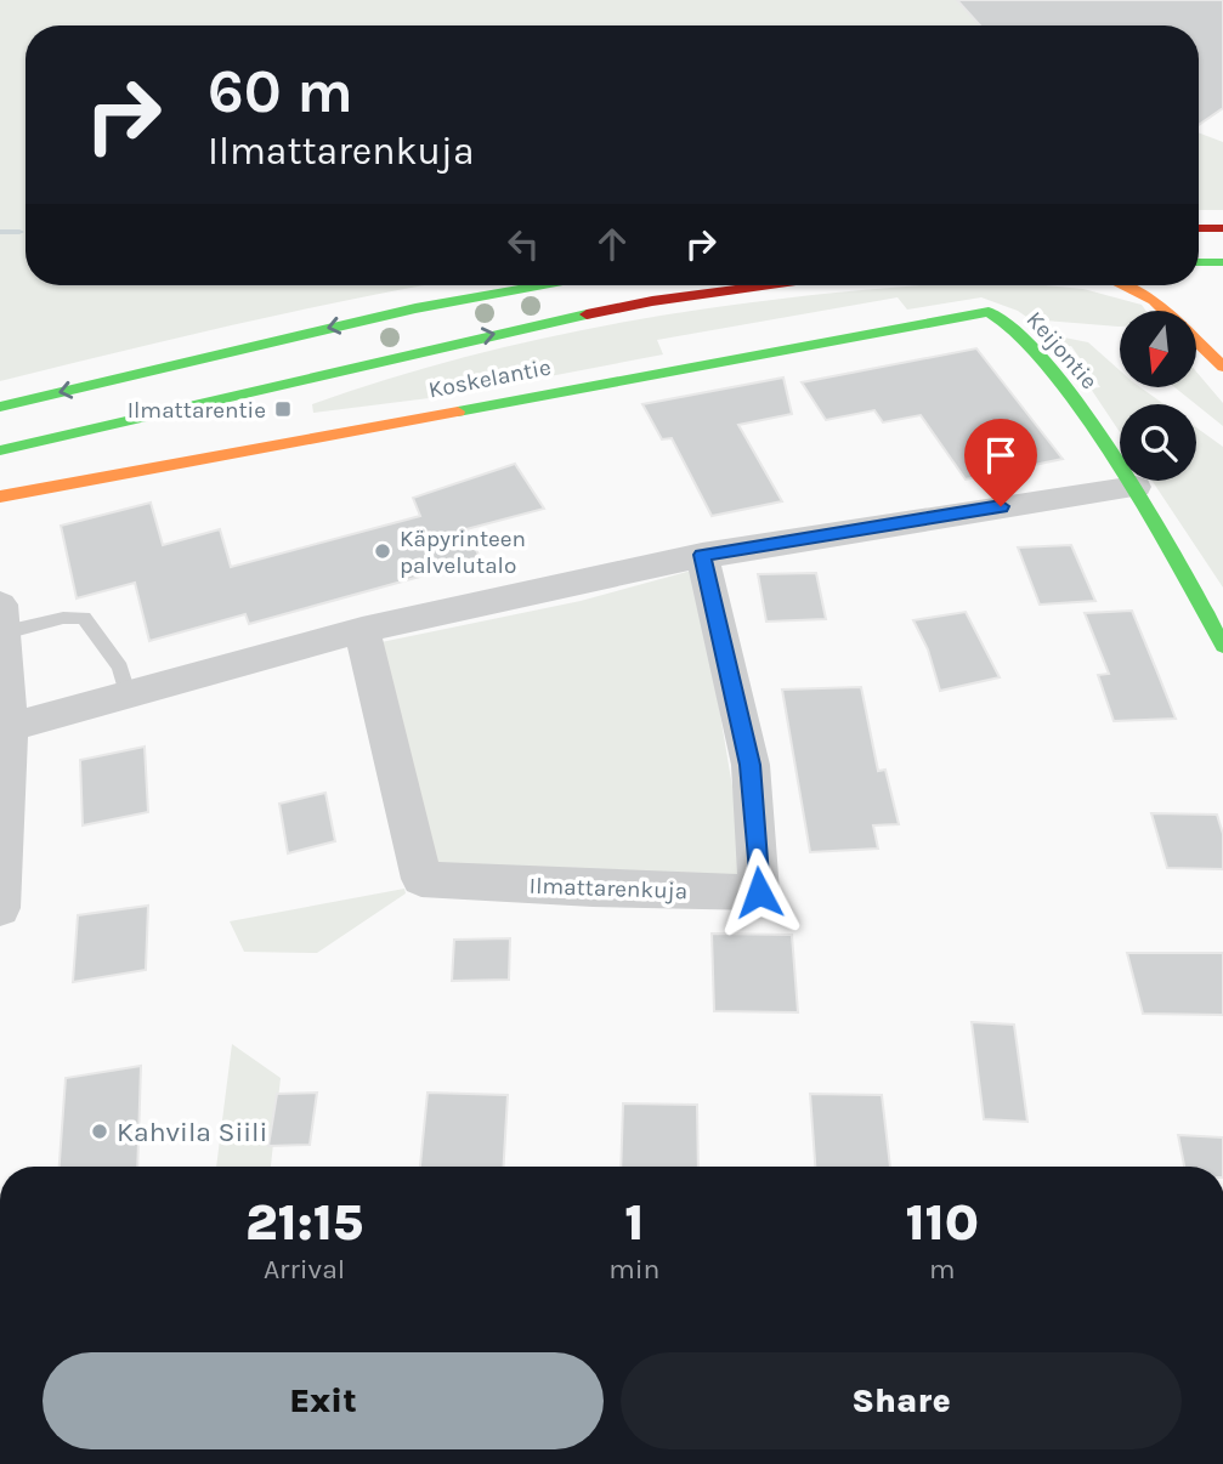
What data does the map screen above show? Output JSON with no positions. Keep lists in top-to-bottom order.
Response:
{
  "streets": {
    "main road": ["Keijontie", "Koskelantie"],
    "street": ["Ilmattarenkuja"]
  },
  "crossings": [
    ["Keijontie", "Koskelantie"]
  ],
  "places": {
    "transit": ["Ilmattarentie"],
    "other": ["Käpyrinteen palvelutalo", "Kahvila Siili"]
  },
  "north": "bottom",
  "page": {
    "turn": ["60 m", "Ilmattarenkuja"],
    "eta": [
      "21:15",
      "Arrival",
      "1",
      "min",
      "110",
      "m"
    ],
    "buttons": ["Exit", "Share"]
  }
}
